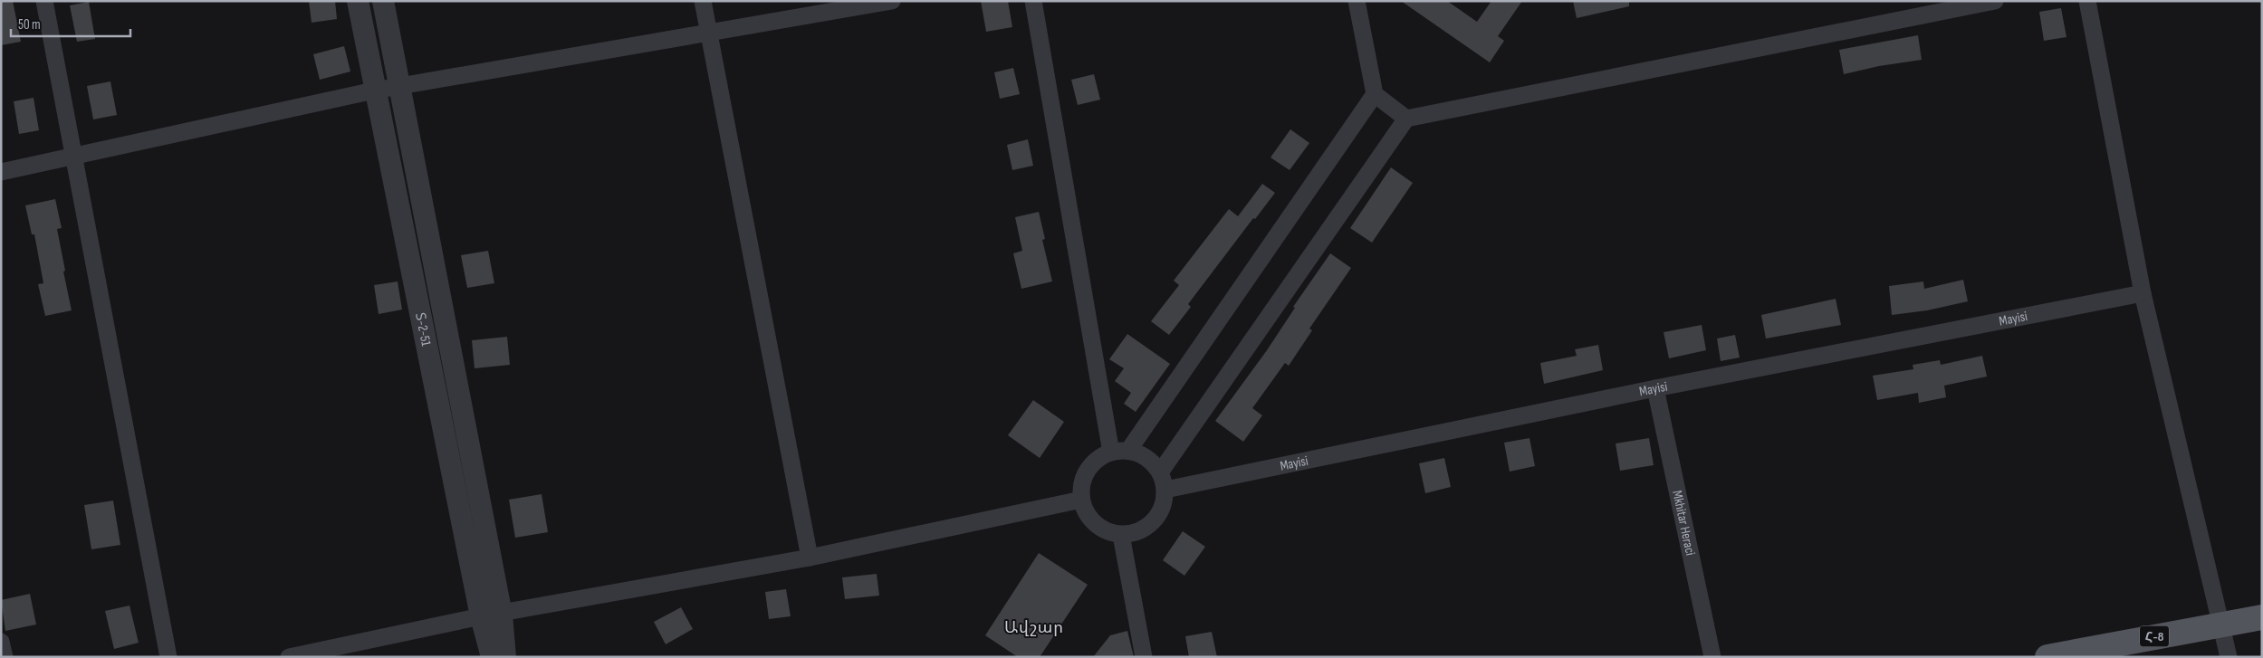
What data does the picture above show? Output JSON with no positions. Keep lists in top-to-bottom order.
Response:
{
  "streets": {
    "main road": ["Հ-8"],
    "street": ["Mayisi", "Տ-2-51", "Mkhitar Heraci"]
  },
  "crossings": [
    ["Mayisi", "Mkhitar Heraci"]
  ],
  "districts": ["Ավշար"],
  "scale_bar": "50 m"
}
